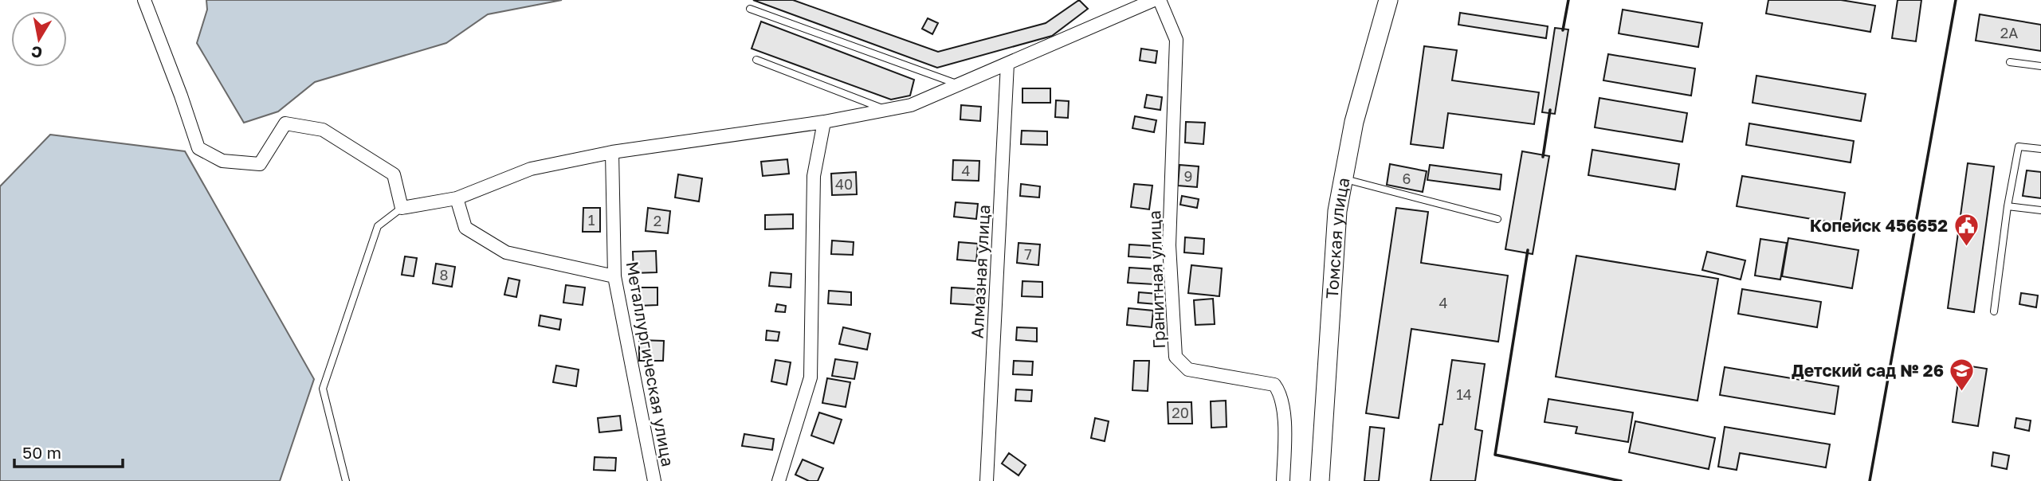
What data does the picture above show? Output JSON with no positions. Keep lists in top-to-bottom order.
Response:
{
  "streets": {
    "street": [
      "Томская улица",
      "Алмазная улица",
      "Гранитная улица",
      "Металлургическая улица"
    ]
  },
  "places": {
    "public building": ["Копейск 456652"],
    "school or university": ["Детский сад № 26"]
  },
  "house_numbers": [
    "2А",
    "4",
    "9",
    "6",
    "40",
    "1",
    "2",
    "7",
    "8",
    "4",
    "14",
    "20"
  ],
  "scale_bar": "50 m",
  "north": "bottom"
}
